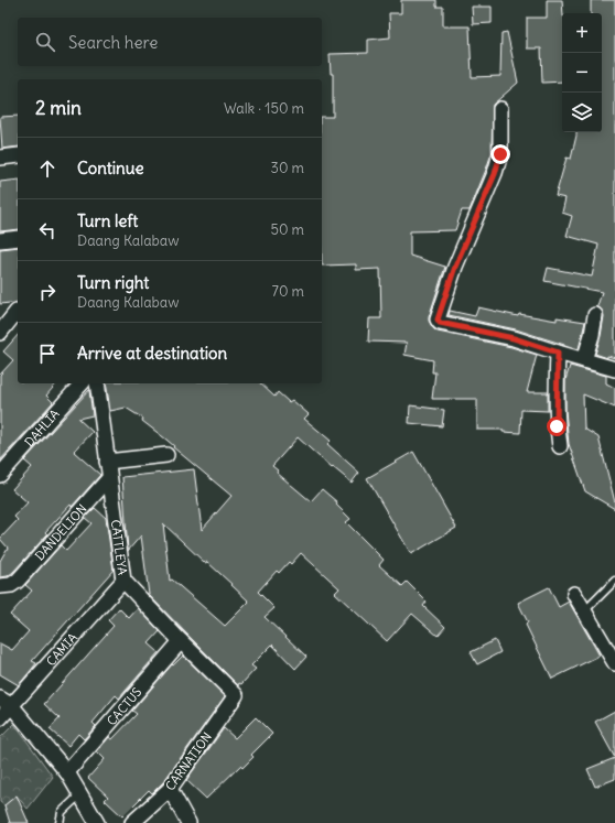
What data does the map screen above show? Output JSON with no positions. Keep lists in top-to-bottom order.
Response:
{
  "streets": {
    "street": [
      "DAHLIA",
      "DANDELION",
      "CATTLEYA",
      "CAMIA",
      "CACTUS",
      "CARNATION"
    ]
  },
  "crossings": [
    ["DANDELION", "CATTLEYA"],
    ["CATTLEYA", "CAMIA"],
    ["CATTLEYA", "CACTUS"],
    ["CATTLEYA", "CARNATION"]
  ],
  "page": {
    "map_buttons": ["+", "−"],
    "search": "Search here",
    "heading": ["2 min", "Walk · 150 m"],
    "list": [
      ["Continue", "30 m"],
      ["Turn left", "Daang Kalabaw", "50 m"],
      ["Turn right", "Daang Kalabaw", "70 m"],
      "Arrive at destination"
    ]
  }
}
